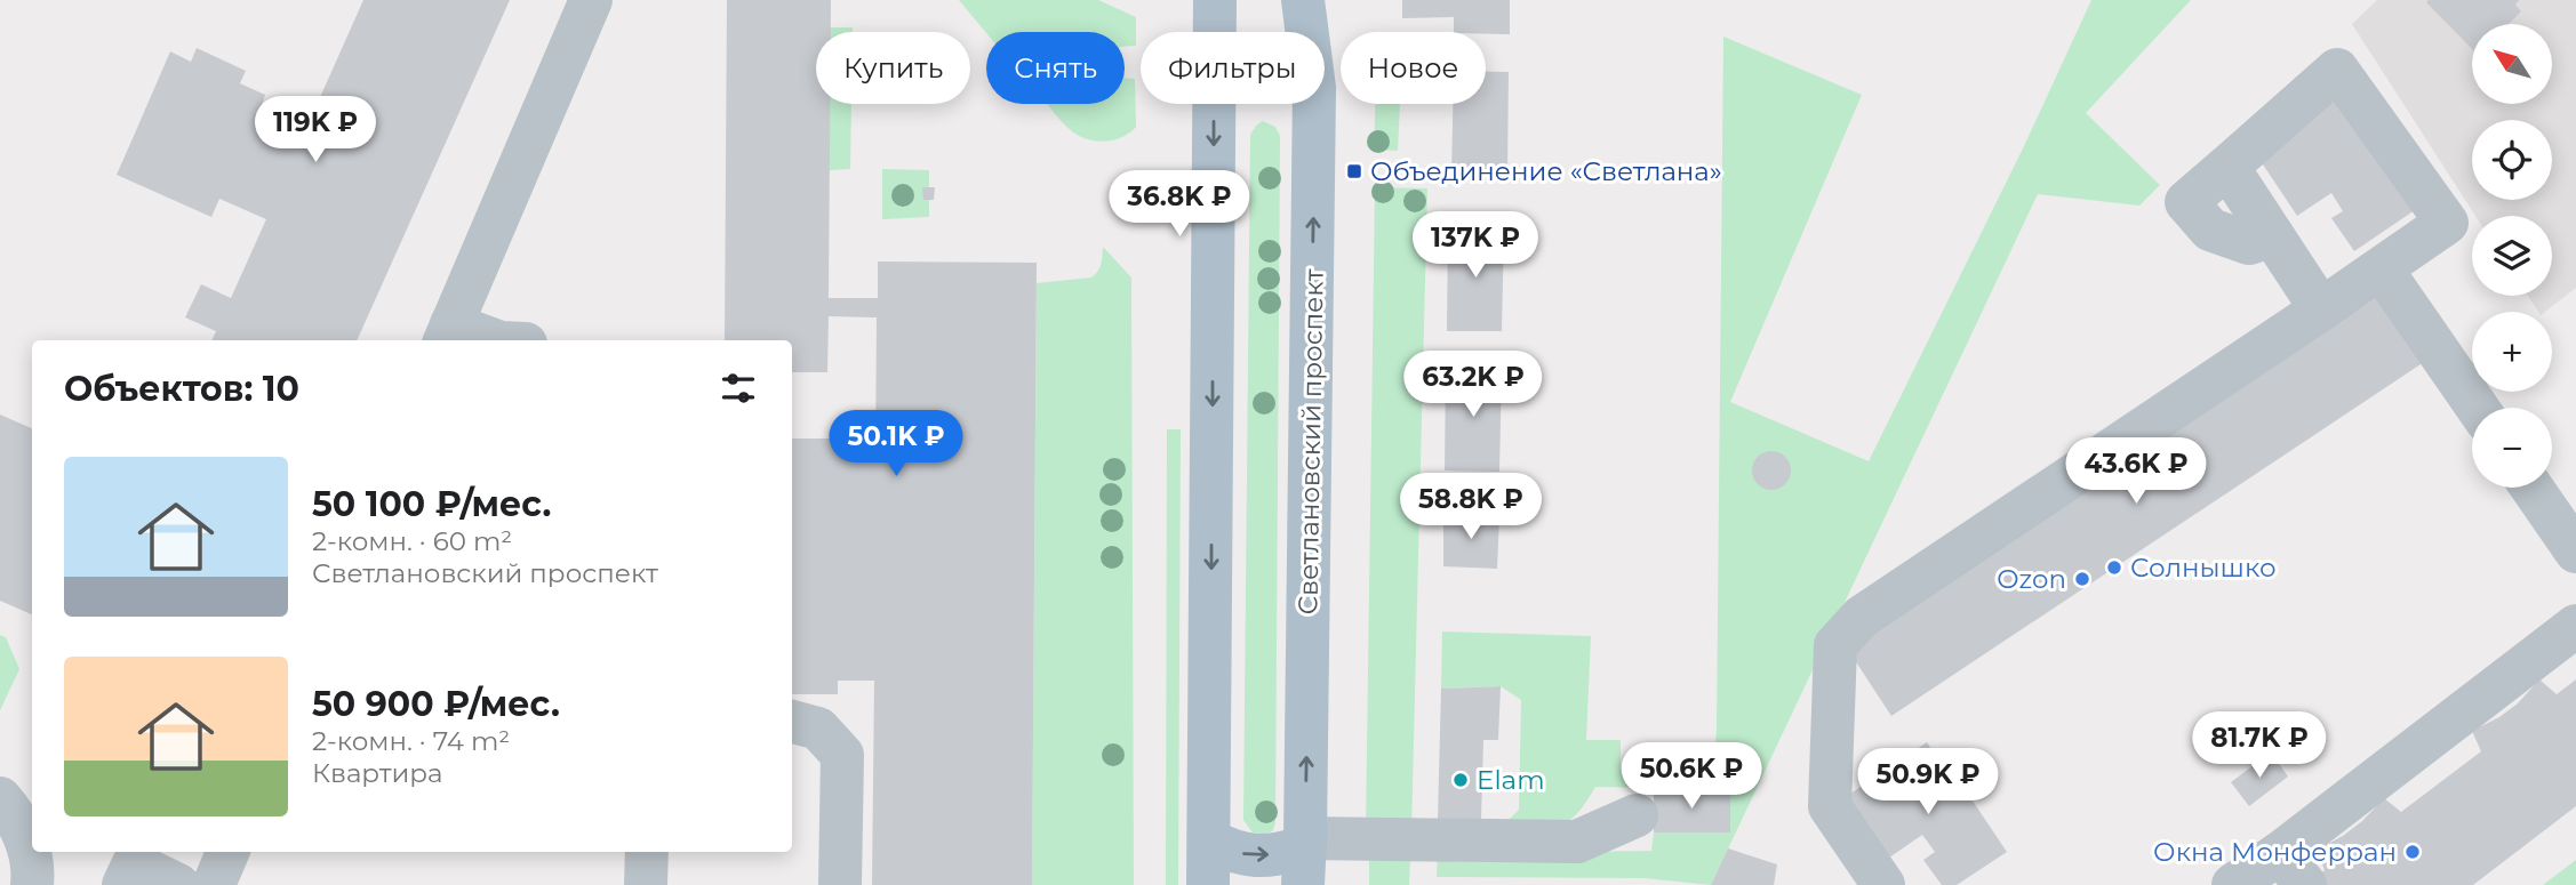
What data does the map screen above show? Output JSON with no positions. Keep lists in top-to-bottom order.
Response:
{
  "streets": {
    "main road": ["Светлановский проспект"]
  },
  "places": {
    "transit": ["Объединение «Светлана»"],
    "other": [
      "Солнышко",
      "Ozon",
      "Elam",
      "Окна Монферран"
    ]
  },
  "north": "top left",
  "page": {
    "map_buttons": ["+", "−"],
    "chip": [
      "Купить",
      "Снять",
      "Фильтры",
      "Новое"
    ],
    "price": [
      "119K ₽",
      "36.8K ₽",
      "137K ₽",
      "63.2K ₽",
      "50.1K ₽",
      "43.6K ₽",
      "58.8K ₽",
      "81.7K ₽",
      "50.6K ₽",
      "50.9K ₽"
    ],
    "heading": "Объектов: 10",
    "list": [
      {
        "name": "50 100 ₽/мес.",
        "note": "2-комн. · 60 m² · Светлановский проспект"
      },
      {
        "name": "50 900 ₽/мес.",
        "note": "2-комн. · 74 m² · Квартира"
      }
    ]
  }
}
